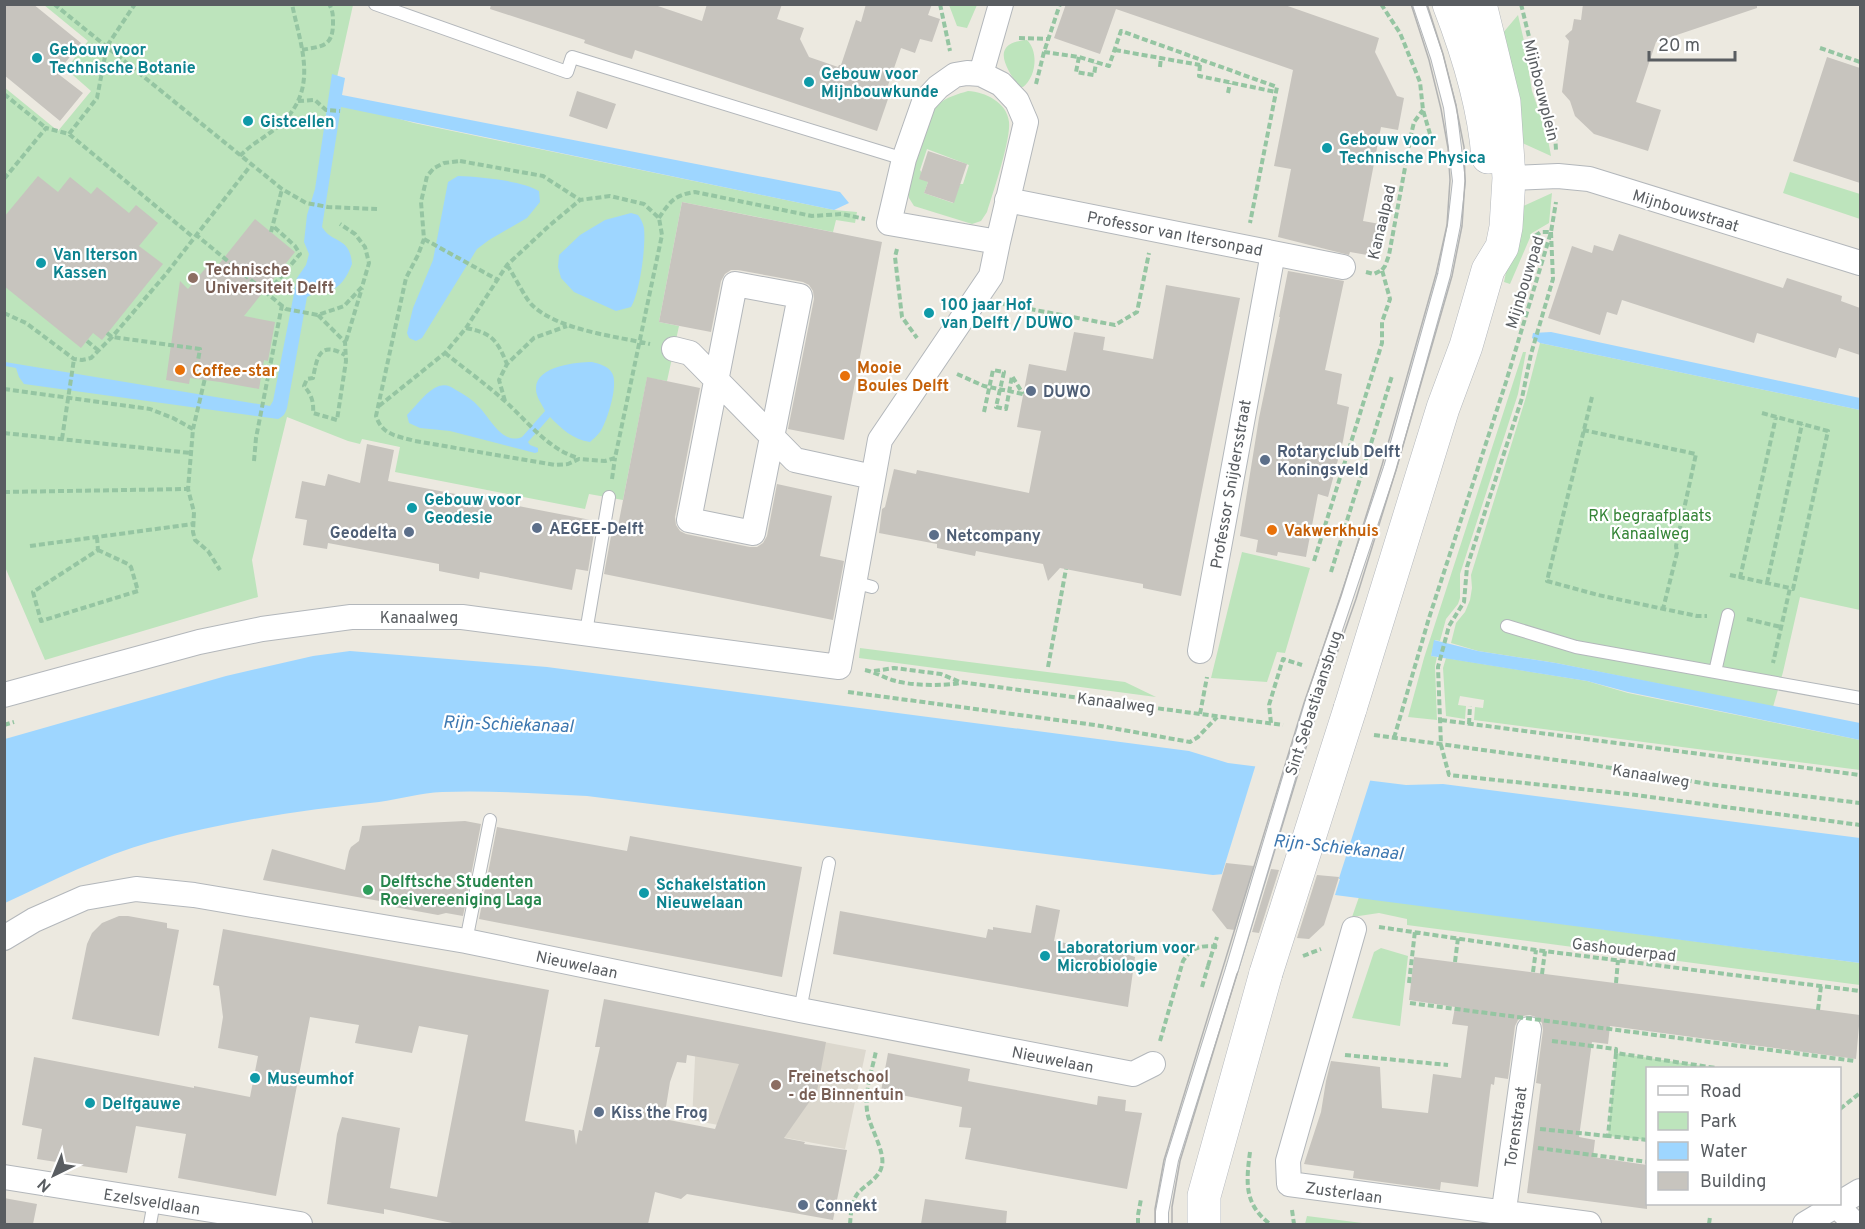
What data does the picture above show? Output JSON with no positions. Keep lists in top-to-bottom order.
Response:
{
  "streets": {
    "street": [
      "Mijnbouwstraat",
      "Professor van Itersonpad",
      "Professor Snijdersstraat",
      "Kanaalweg",
      "Nieuwelaan",
      "Torenstraat",
      "Zusterlaan",
      "Ezelsveldlaan"
    ],
    "lane": ["Sint Sebastiaansbrug"],
    "path": [
      "Mijnbouwplein",
      "Kanaalpad",
      "Mijnbouwpad",
      "Gashouderpad"
    ]
  },
  "crossings": [
    ["Mijnbouwplein", "Mijnbouwstraat"],
    ["Mijnbouwstraat", "Sint Sebastiaansbrug"],
    ["Professor van Itersonpad", "Professor Snijdersstraat"],
    ["Mijnbouwpad", "Kanaalweg"],
    ["Kanaalweg", "Sint Sebastiaansbrug"],
    ["Torenstraat", "Zusterlaan"]
  ],
  "water": ["Rijn-Schiekanaal"],
  "parks": ["RK begraafplaats Kanaalweg"],
  "places": [
    "Gebouw voor Technische Botanie",
    "Gebouw voor Mijnbouwkunde",
    "Gistcellen",
    "Gebouw voor Technische Physica",
    "Van Iterson Kassen",
    "Technische Universiteit Delft",
    "100 jaar Hof van Delft / DUWO",
    "Coffee-star",
    "Mooie Boules Delft",
    "DUWO",
    "Rotaryclub Delft Koningsveld",
    "Gebouw voor Geodesie",
    "AEGEE-Delft",
    "Vakwerkhuis",
    "Geodelta",
    "Netcompany",
    "Delftsche Studenten Roeivereeniging Laga",
    "Schakelstation Nieuwelaan",
    "Laboratorium voor Microbiologie",
    "Museumhof",
    "Freinetschool - de Binnentuin",
    "Delfgauwe",
    "Kiss the Frog",
    "Connekt"
  ],
  "legend": [
    "Road",
    "Park",
    "Water",
    "Building"
  ],
  "scale_bar": "20 m",
  "north": "bottom left"
}
